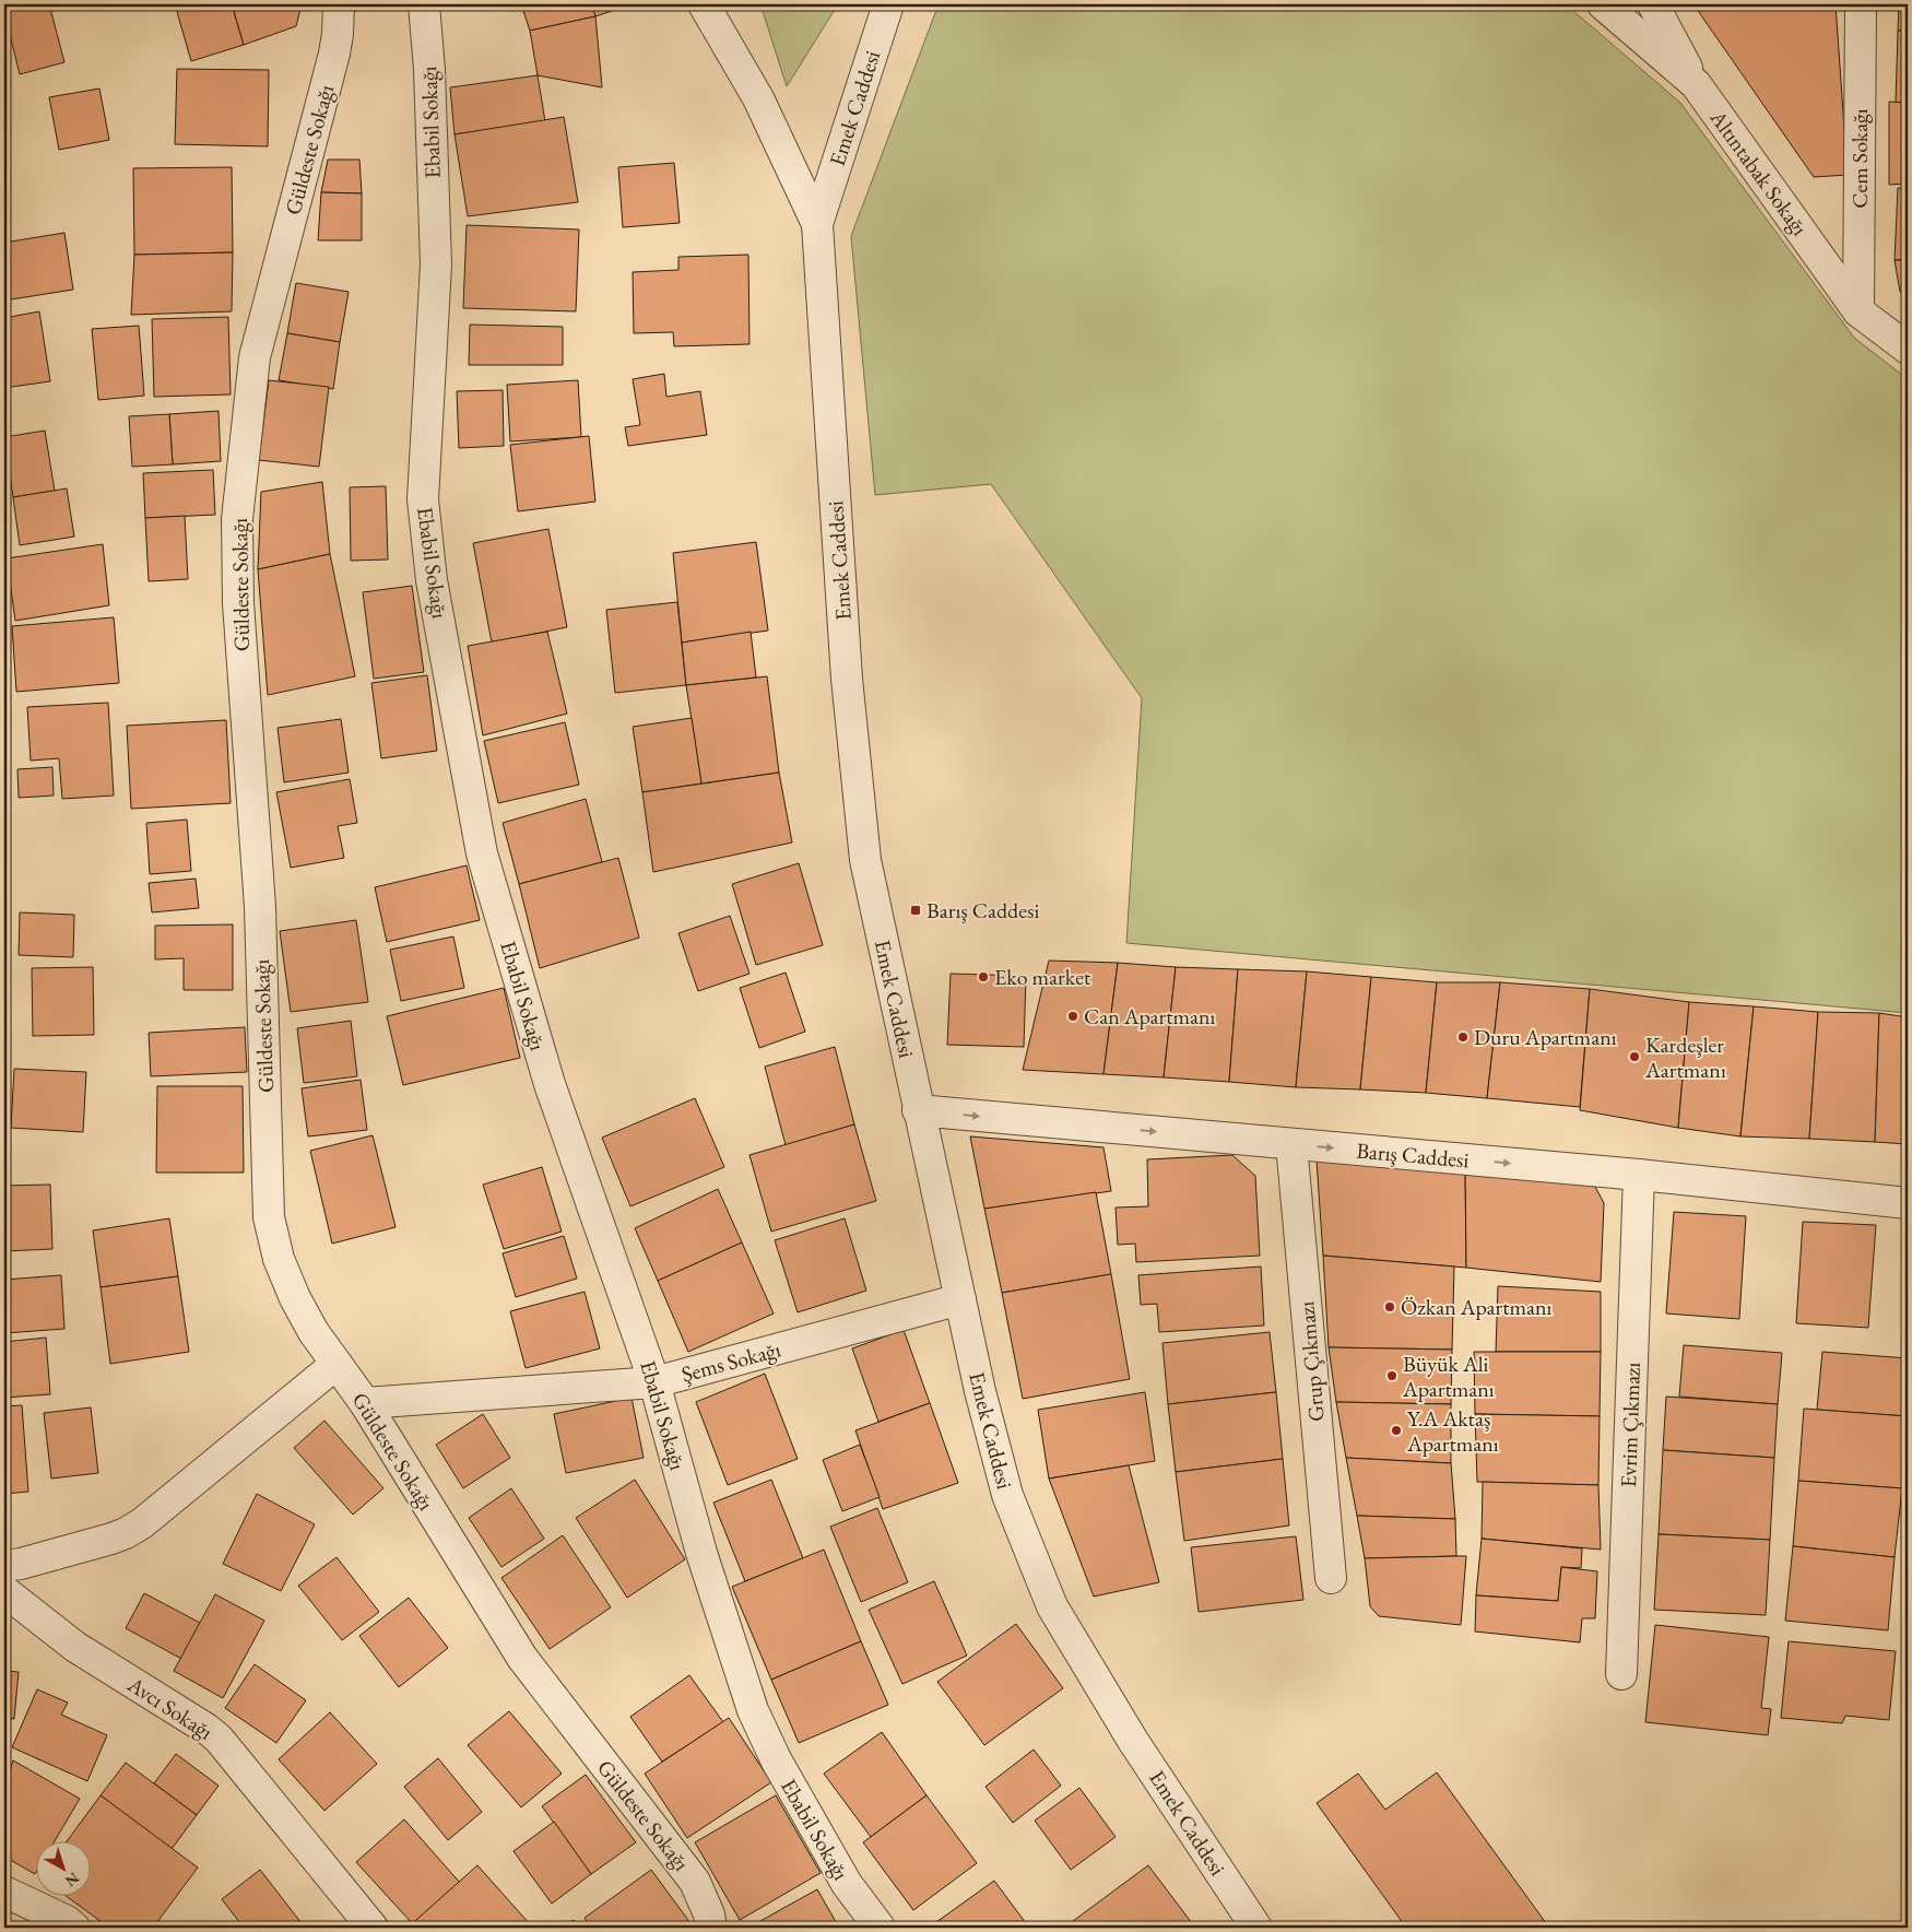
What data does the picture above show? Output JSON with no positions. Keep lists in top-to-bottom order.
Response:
{
  "streets": {
    "street": [
      "Emek Caddesi",
      "Ebabil Sokağı",
      "Güldeste Sokağı",
      "Cem Sokağı",
      "Altıntabak Sokağı",
      "Barış Caddesi",
      "Şems Sokağı",
      "Grup Çıkmazı",
      "Evrim Çıkmazı",
      "Avcı Sokağı"
    ]
  },
  "crossings": [
    ["Emek Caddesi", "Barış Caddesi"],
    ["Emek Caddesi", "Şems Sokağı"],
    ["Ebabil Sokağı", "Şems Sokağı"],
    ["Güldeste Sokağı", "Şems Sokağı"],
    ["Cem Sokağı", "Altıntabak Sokağı"],
    ["Barış Caddesi", "Grup Çıkmazı"],
    ["Barış Caddesi", "Evrim Çıkmazı"]
  ],
  "one_way": ["Barış Caddesi"],
  "places": {
    "transit": ["Barış Caddesi"],
    "other": [
      "Eko market",
      "Can Apartmanı",
      "Duru Apartmanı",
      "Kardeşler Aartmanı",
      "Özkan Apartmanı",
      "Büyük Ali Apartmanı",
      "Y.A Aktaş Apartmanı"
    ]
  },
  "north": "bottom right"
}
